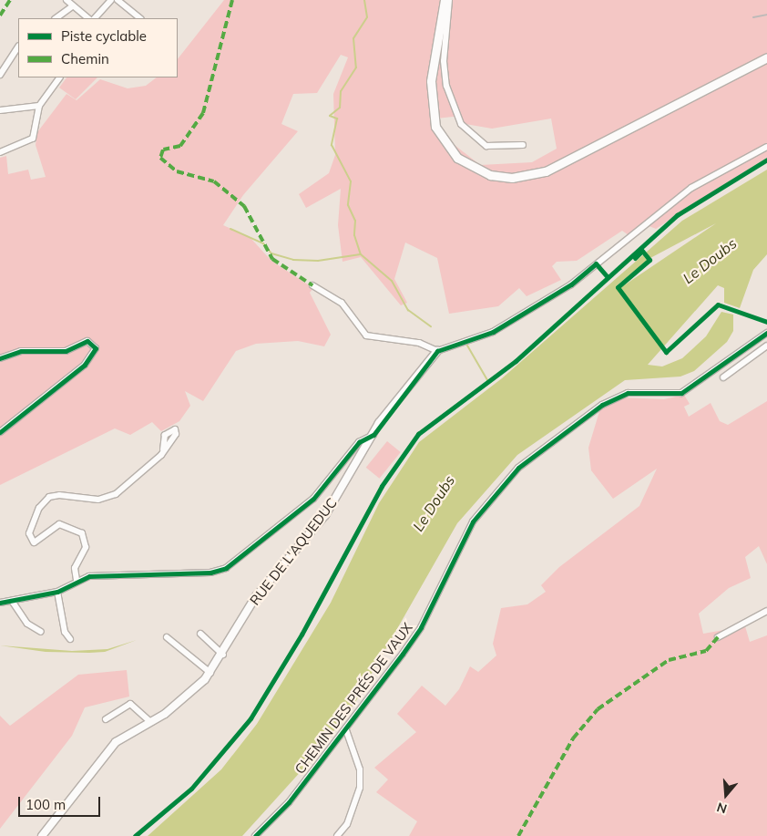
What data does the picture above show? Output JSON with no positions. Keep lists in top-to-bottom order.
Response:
{
  "streets": {
    "street": ["RUE DE L'AQUEDUC", "CHEMIN DES PRÉS DE VAUX"]
  },
  "water": ["Le Doubs"],
  "legend": ["Piste cyclable", "Chemin"],
  "scale_bar": "100 m",
  "north": "bottom"
}
